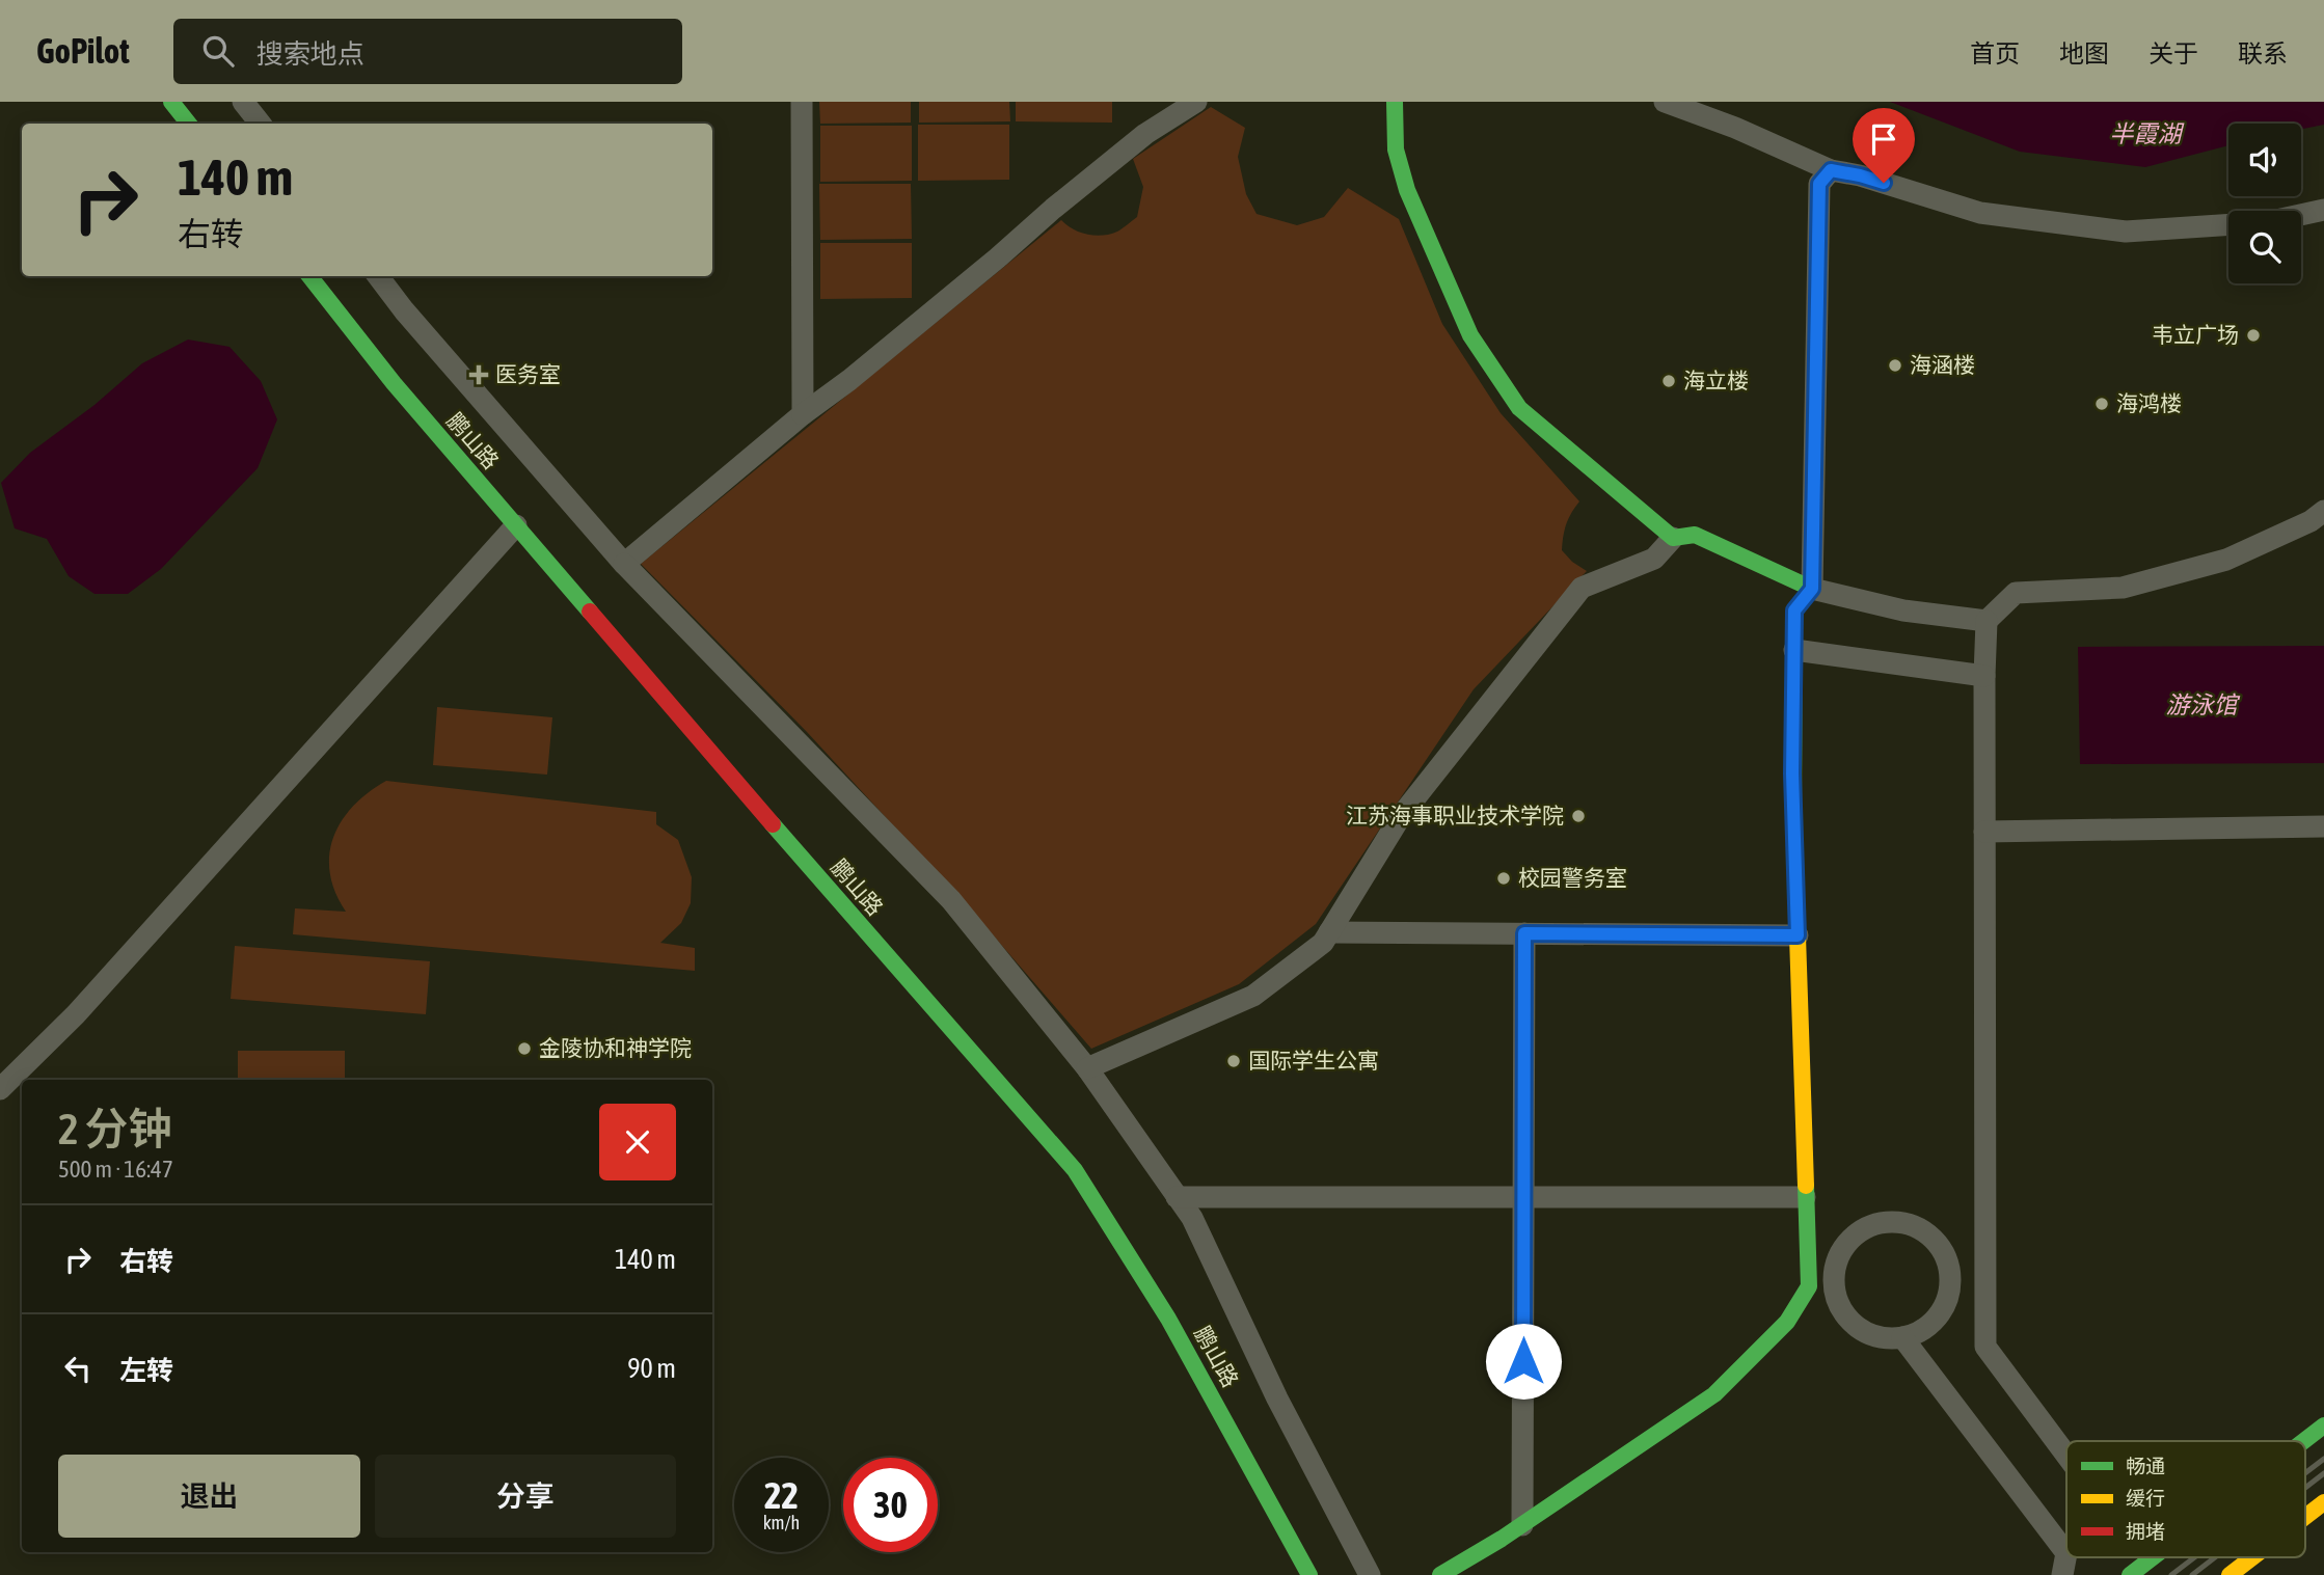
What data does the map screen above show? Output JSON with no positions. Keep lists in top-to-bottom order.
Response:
{
  "streets": {
    "street": ["鹏山路"]
  },
  "water": ["半霞湖", "游泳馆"],
  "places": {
    "other": [
      "韦立广场",
      "海涵楼",
      "海立楼",
      "海鸿楼",
      "江苏海事职业技术学院",
      "校园警务室",
      "金陵协和神学院",
      "国际学生公寓"
    ],
    "health": ["医务室"]
  },
  "legend": ["畅通", "缓行", "拥堵"],
  "page": {
    "header": "GoPilot",
    "search": "搜索地点",
    "nav": [
      "首页",
      "地图",
      "关于",
      "联系"
    ],
    "turn": ["140 m", "右转"],
    "heading": ["2 分钟", "500 m · 16:47"],
    "list": [
      {
        "name": "右转",
        "value": "140 m"
      },
      {
        "name": "左转",
        "value": "90 m"
      }
    ],
    "buttons": ["退出", "分享"],
    "speed": "22 km/h",
    "limit": "30"
  }
}
